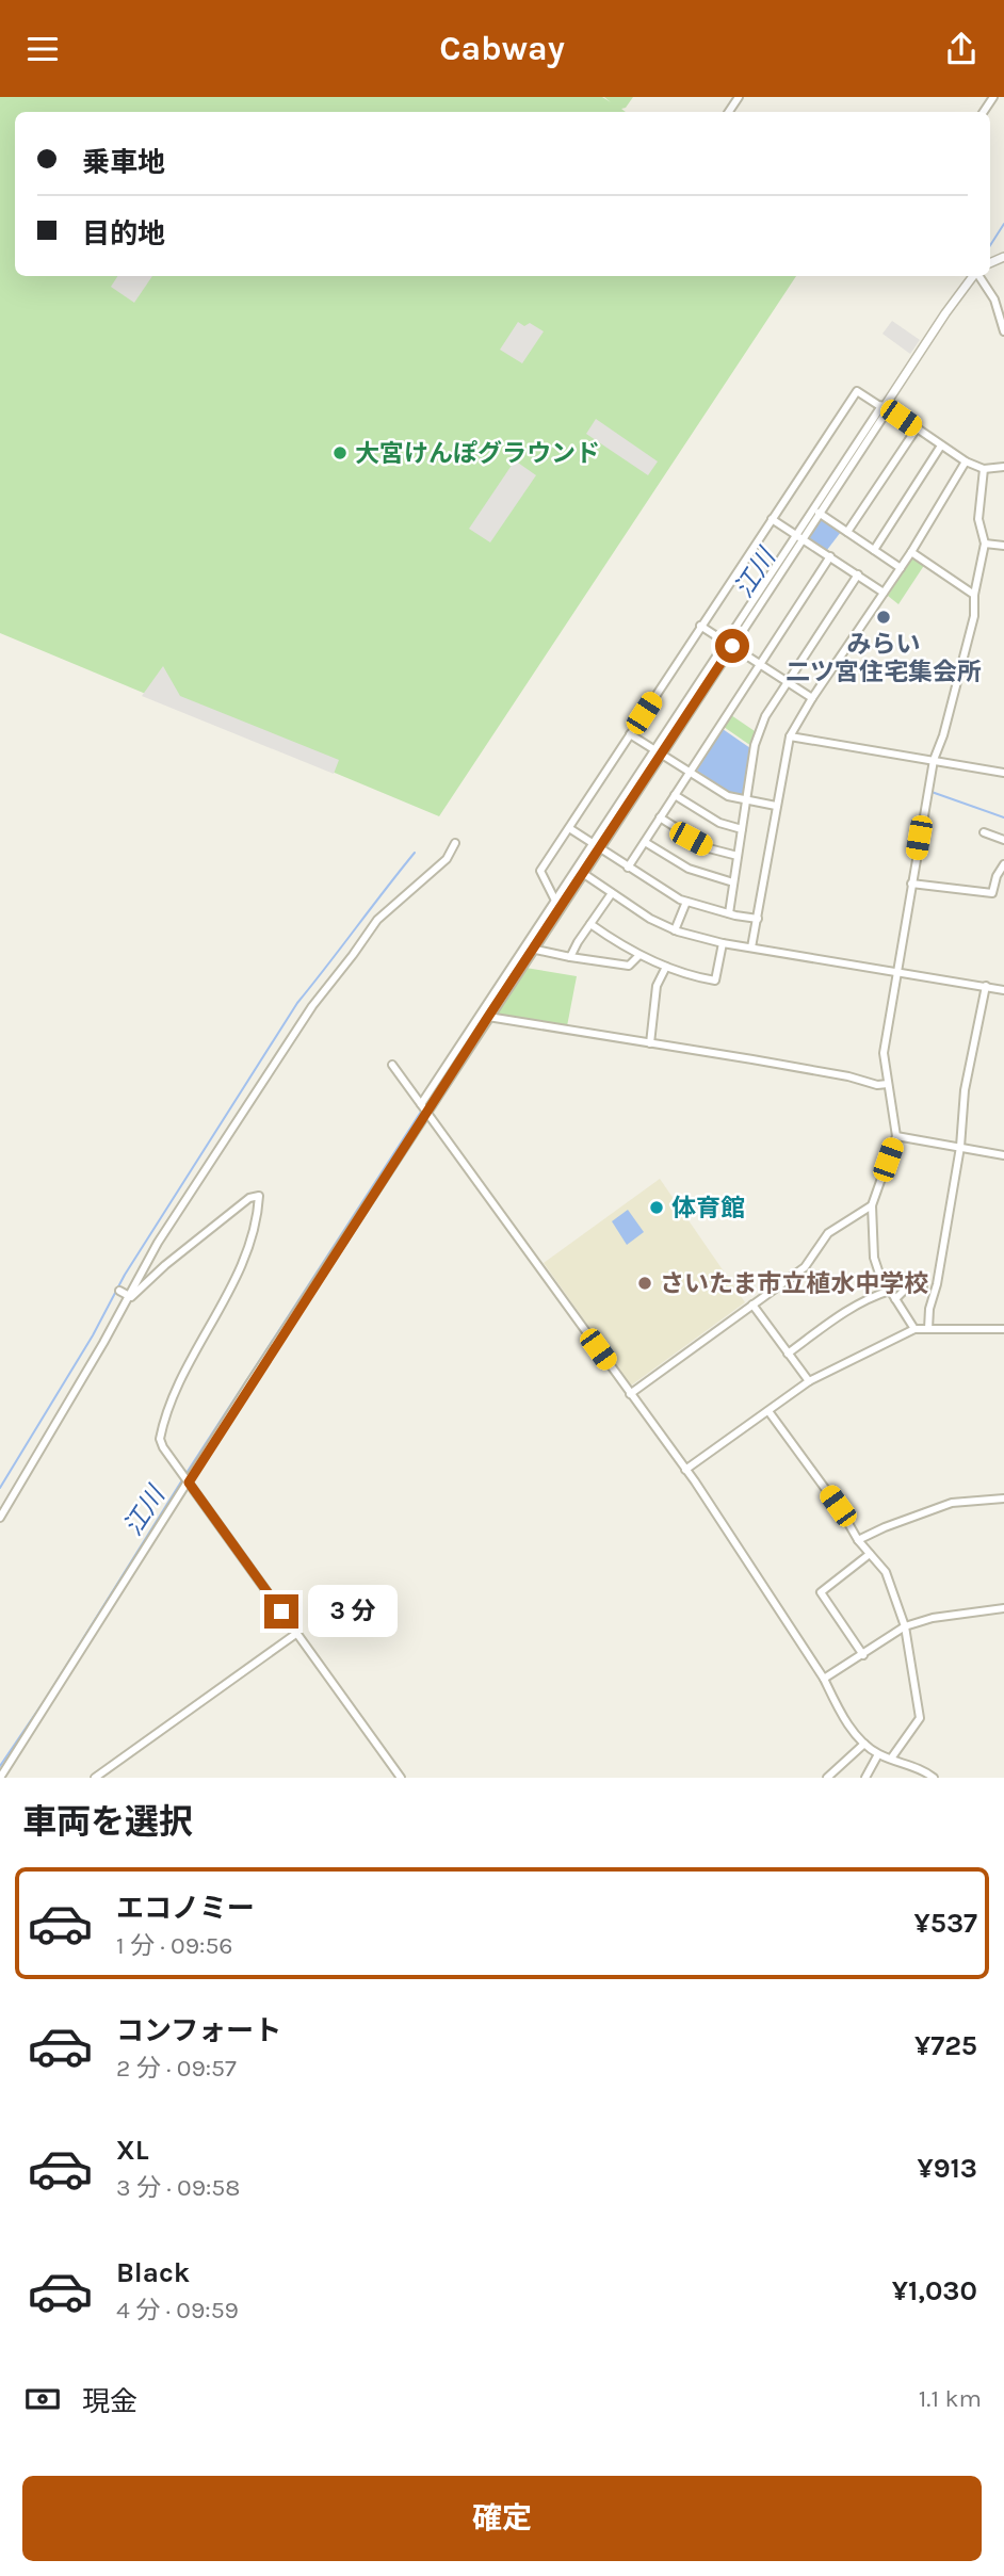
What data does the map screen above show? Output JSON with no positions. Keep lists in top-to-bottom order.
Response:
{
  "water": ["江川"],
  "places": [
    "大宮けんぽグラウンド",
    "みらい 二ツ宮住宅集会所",
    "体育館",
    "さいたま市立植水中学校"
  ],
  "page": {
    "header": "Cabway",
    "banner": ["乗車地", "目的地"],
    "bubble": "3 分",
    "heading": "車両を選択",
    "list": [
      {
        "name": "エコノミー",
        "note": "1 分 · 09:56",
        "value": "¥537"
      },
      {
        "name": "コンフォート",
        "note": "2 分 · 09:57",
        "value": "¥725"
      },
      {
        "name": "XL",
        "note": "3 分 · 09:58",
        "value": "¥913"
      },
      {
        "name": "Black",
        "note": "4 分 · 09:59",
        "value": "¥1,030"
      }
    ],
    "pay": ["現金", "1.1 km"],
    "buttons": "確定"
  }
}
